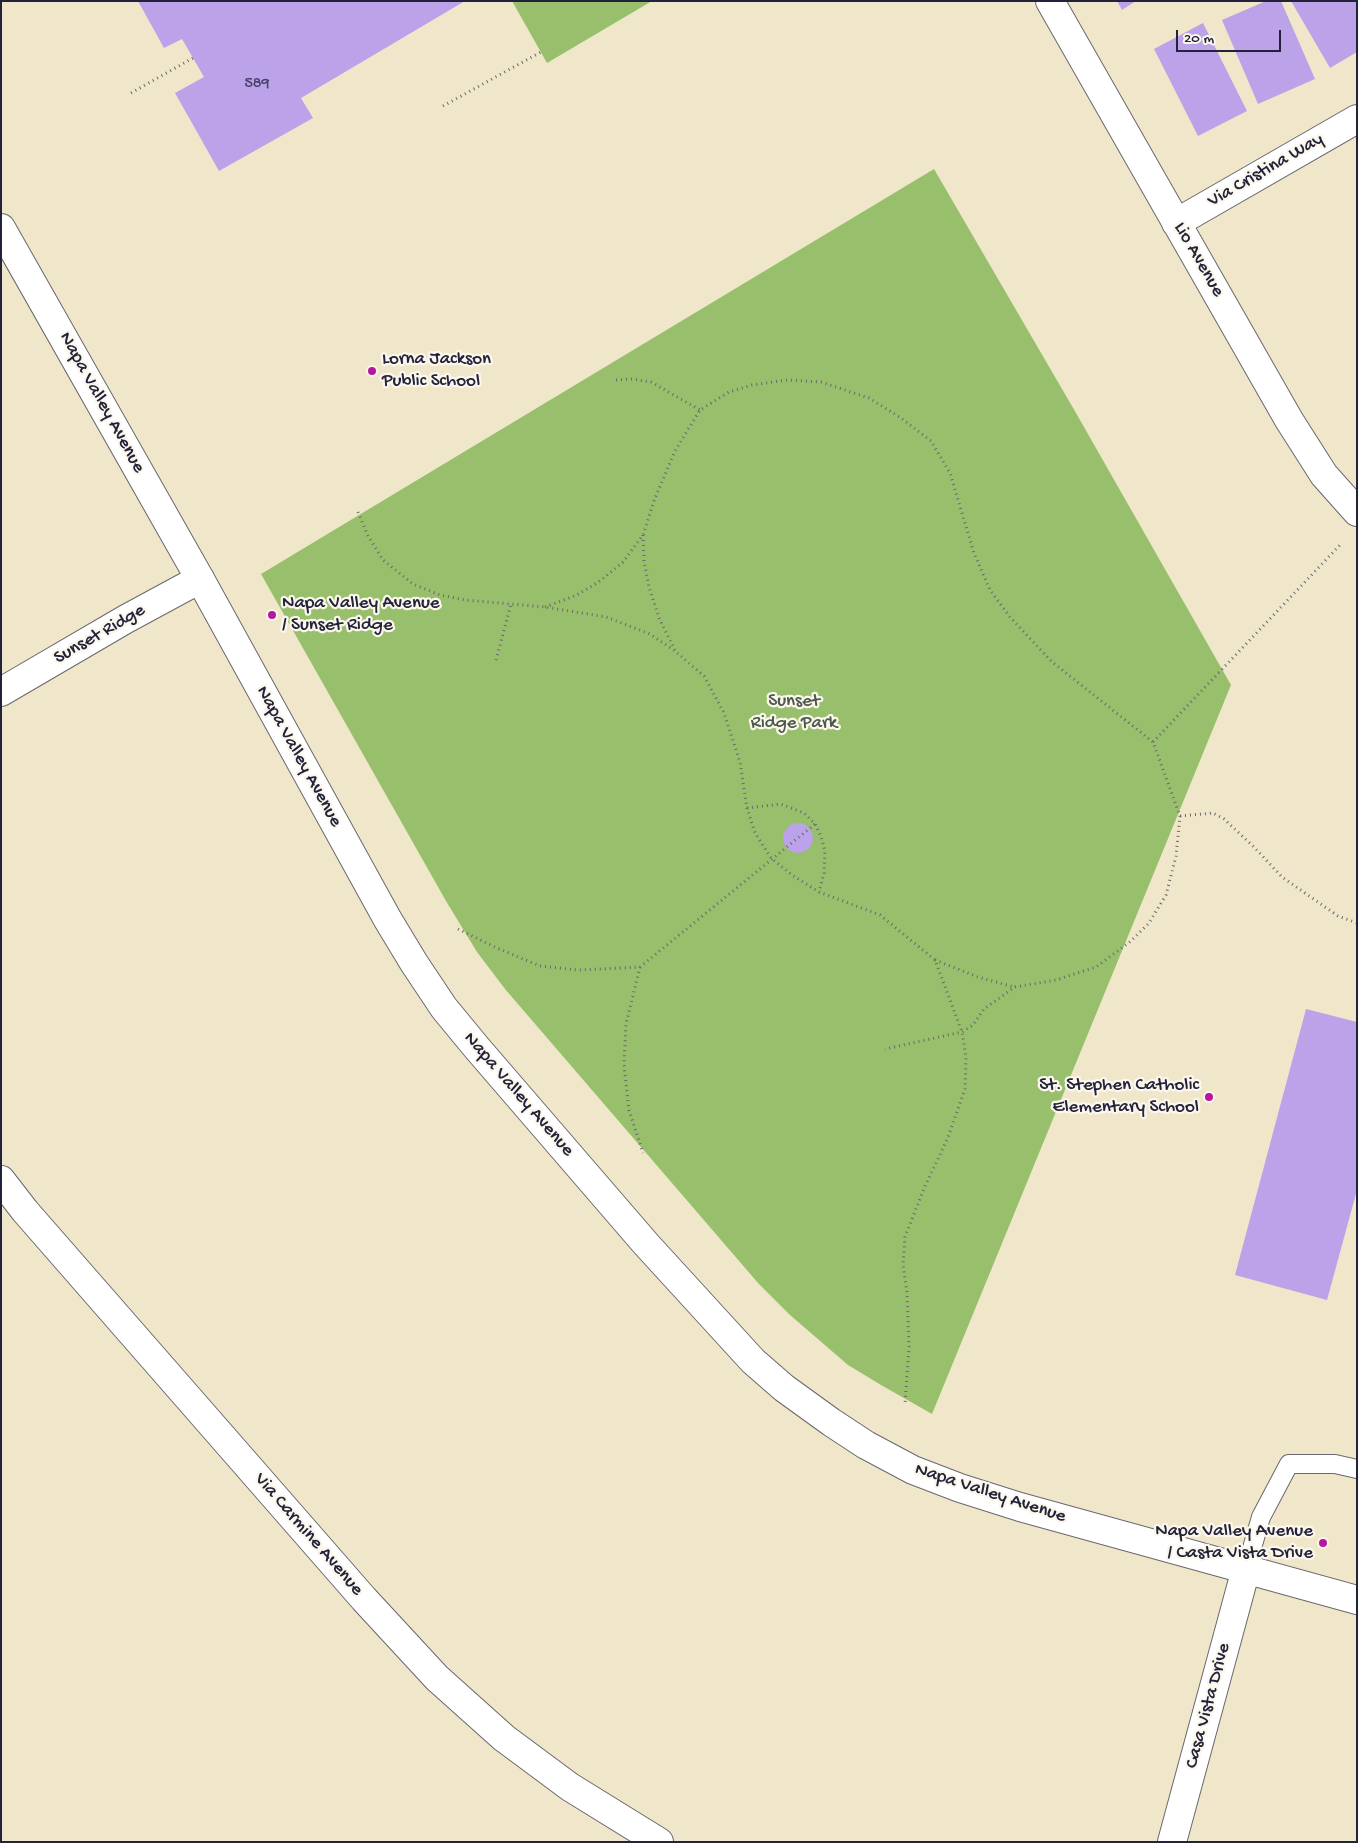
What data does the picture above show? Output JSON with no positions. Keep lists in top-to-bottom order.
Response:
{
  "streets": {
    "street": [
      "Via Cristina Way",
      "Lio Avenue",
      "Napa Valley Avenue",
      "Sunset Ridge",
      "Via Carmine Avenue",
      "Casa Vista Drive"
    ]
  },
  "crossings": [
    ["Via Cristina Way", "Lio Avenue"],
    ["Napa Valley Avenue", "Sunset Ridge"],
    ["Napa Valley Avenue", "Casa Vista Drive"]
  ],
  "parks": ["Sunset Ridge Park"],
  "places": [
    "Lorna Jackson Public School",
    "Napa Valley Avenue / Sunset Ridge",
    "St. Stephen Catholic Elementary School",
    "Napa Valley Avenue / Casta Vista Drive"
  ],
  "house_numbers": ["589"],
  "scale_bar": "20 m"
}
